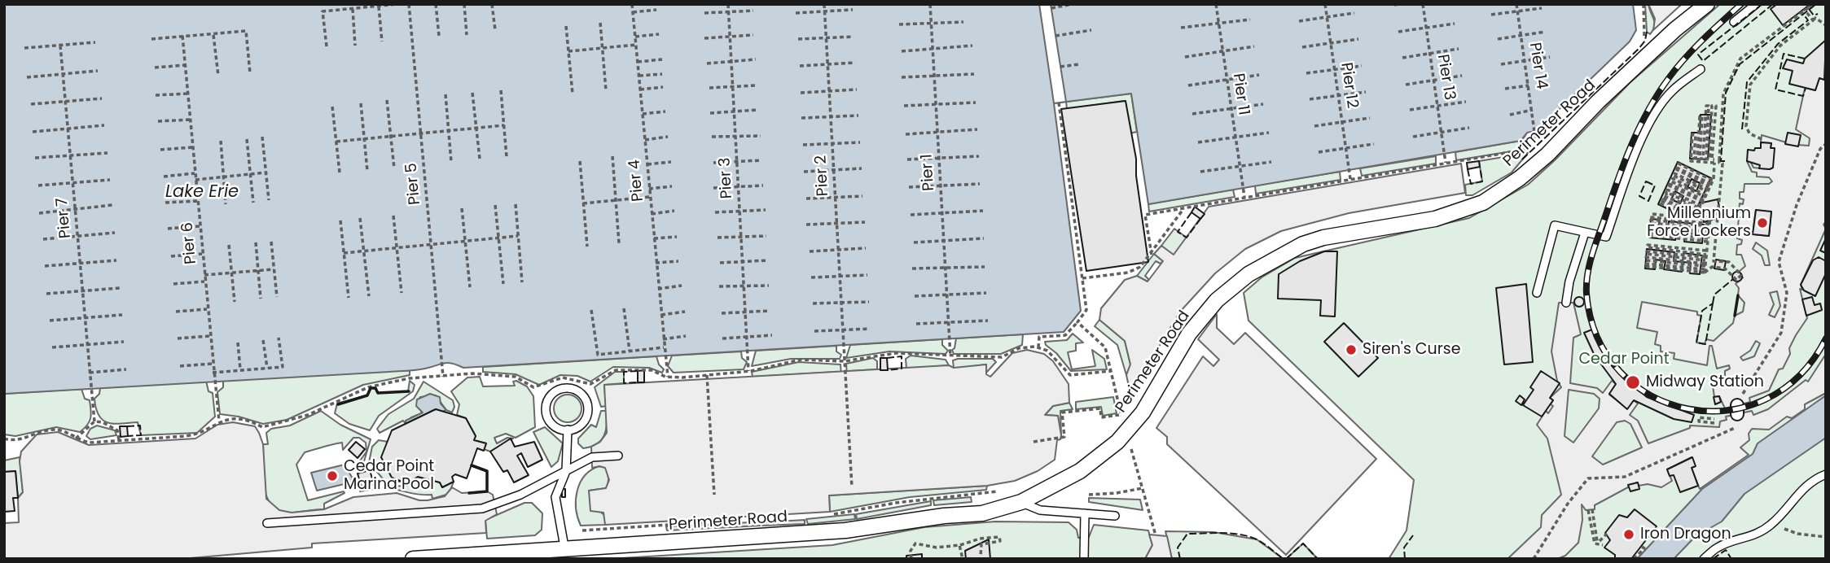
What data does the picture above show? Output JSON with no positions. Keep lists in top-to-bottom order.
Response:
{
  "streets": {
    "street": ["Perimeter Road"],
    "path": [
      "Pier 14",
      "Pier 13",
      "Pier 12",
      "Pier 11",
      "Pier 1",
      "Pier 2",
      "Pier 3",
      "Pier 4",
      "Pier 5",
      "Pier 7",
      "Pier 6"
    ]
  },
  "crossings": [
    ["Pier 14", "Pier 13"]
  ],
  "water": ["Lake Erie"],
  "parks": ["Cedar Point"],
  "places": [
    "Millennium Force Lockers",
    "Siren's Curse",
    "Midway Station",
    "Cedar Point Marina Pool",
    "Iron Dragon"
  ]
}
